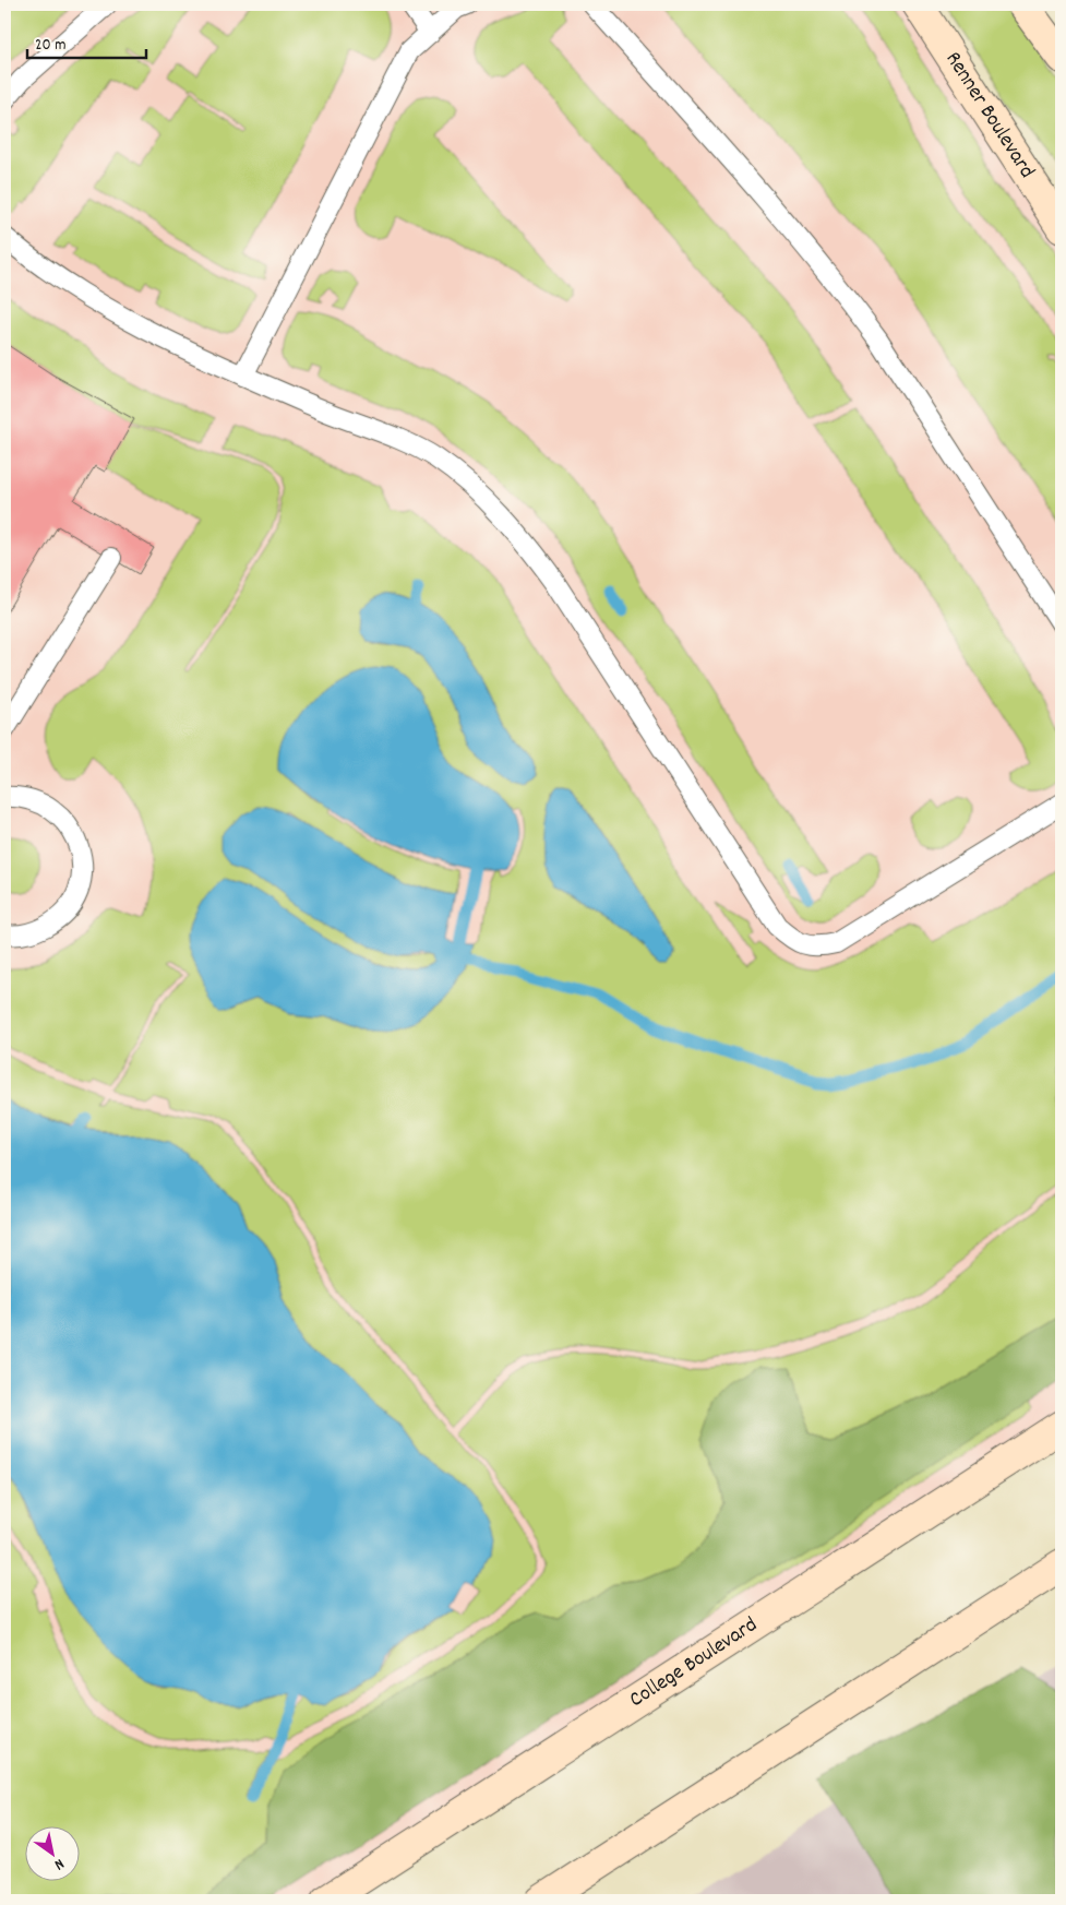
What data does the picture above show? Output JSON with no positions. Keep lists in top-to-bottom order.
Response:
{
  "streets": {
    "main road": ["Renner Boulevard", "College Boulevard"]
  },
  "scale_bar": "20 m",
  "north": "bottom right"
}
